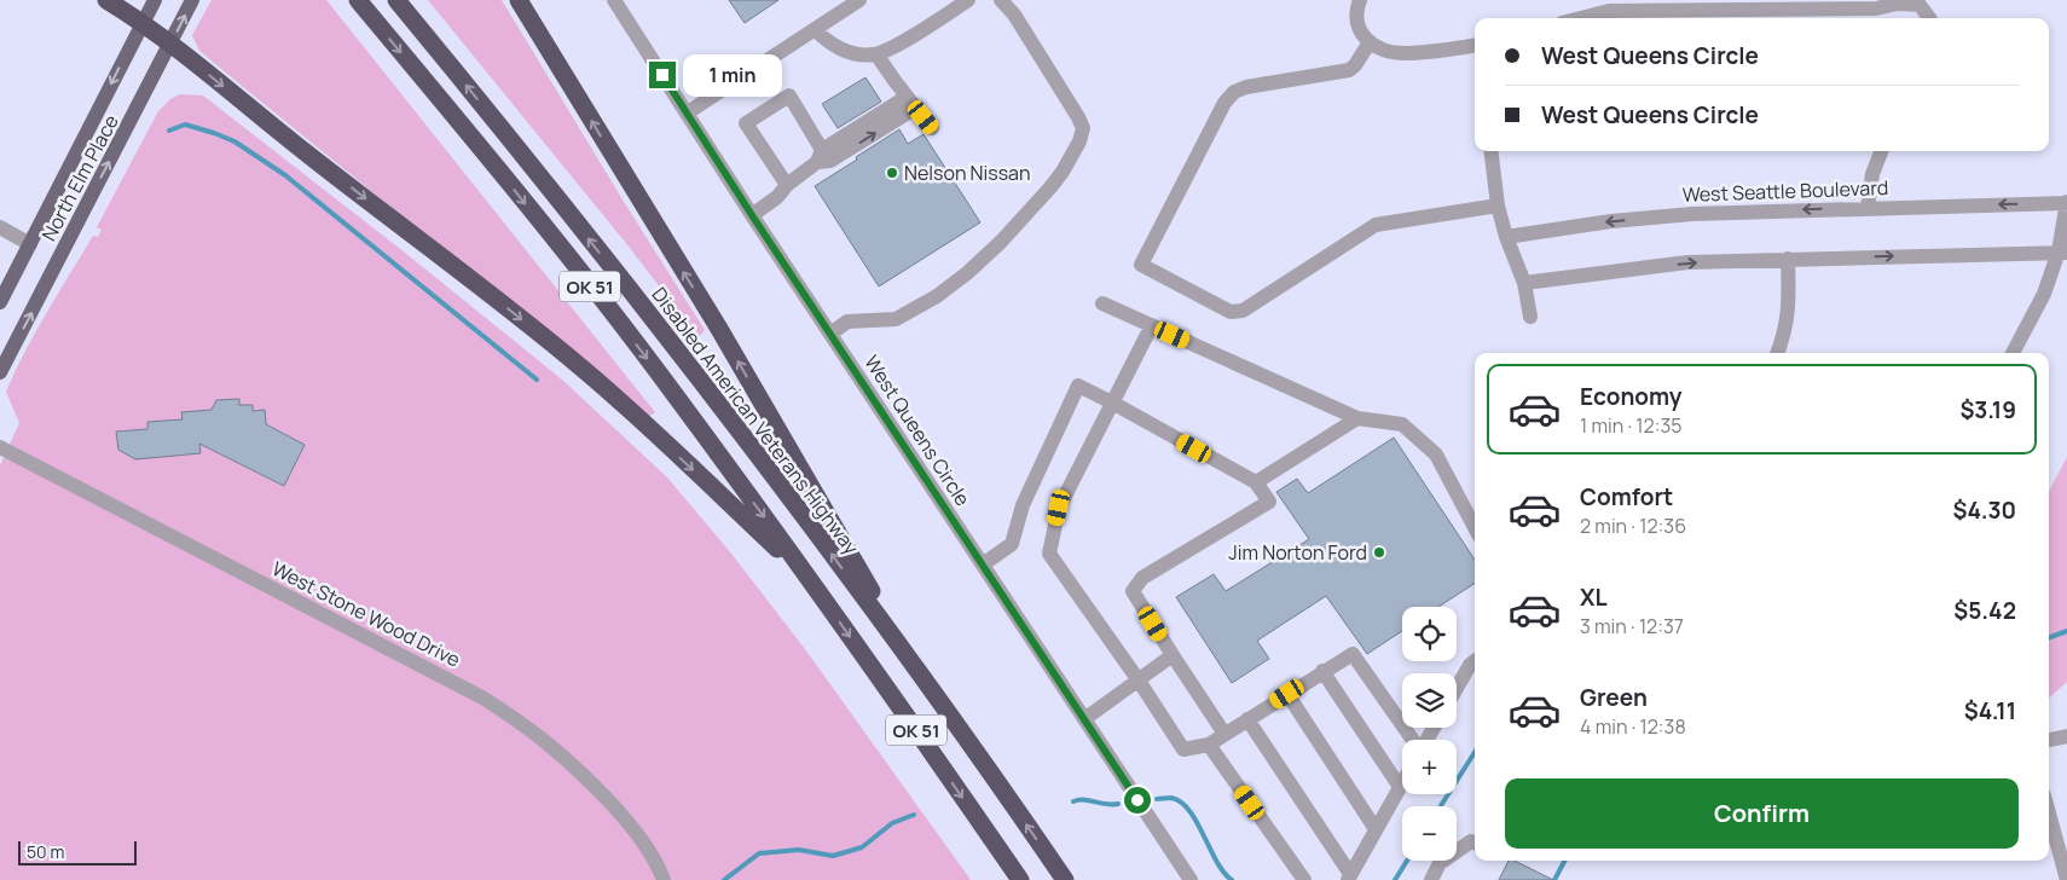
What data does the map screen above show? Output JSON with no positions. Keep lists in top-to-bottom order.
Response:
{
  "streets": {
    "highway": ["OK 51", "Disabled American Veterans Highway"],
    "main road": ["North Elm Place"],
    "street": ["West Seattle Boulevard", "West Queens Circle", "West Stone Wood Drive"]
  },
  "places": ["Nelson Nissan", "Jim Norton Ford"],
  "scale_bar": "50 m",
  "page": {
    "banner": ["West Queens Circle", "West Queens Circle"],
    "bubble": "1 min",
    "list": [
      {
        "name": "Economy",
        "note": "1 min · 12:35",
        "value": "$3.19"
      },
      {
        "name": "Comfort",
        "note": "2 min · 12:36",
        "value": "$4.30"
      },
      {
        "name": "XL",
        "note": "3 min · 12:37",
        "value": "$5.42"
      },
      {
        "name": "Green",
        "note": "4 min · 12:38",
        "value": "$4.11"
      }
    ],
    "map_buttons": ["+", "−"],
    "buttons": "Confirm",
    "scale": "50 m"
  }
}
